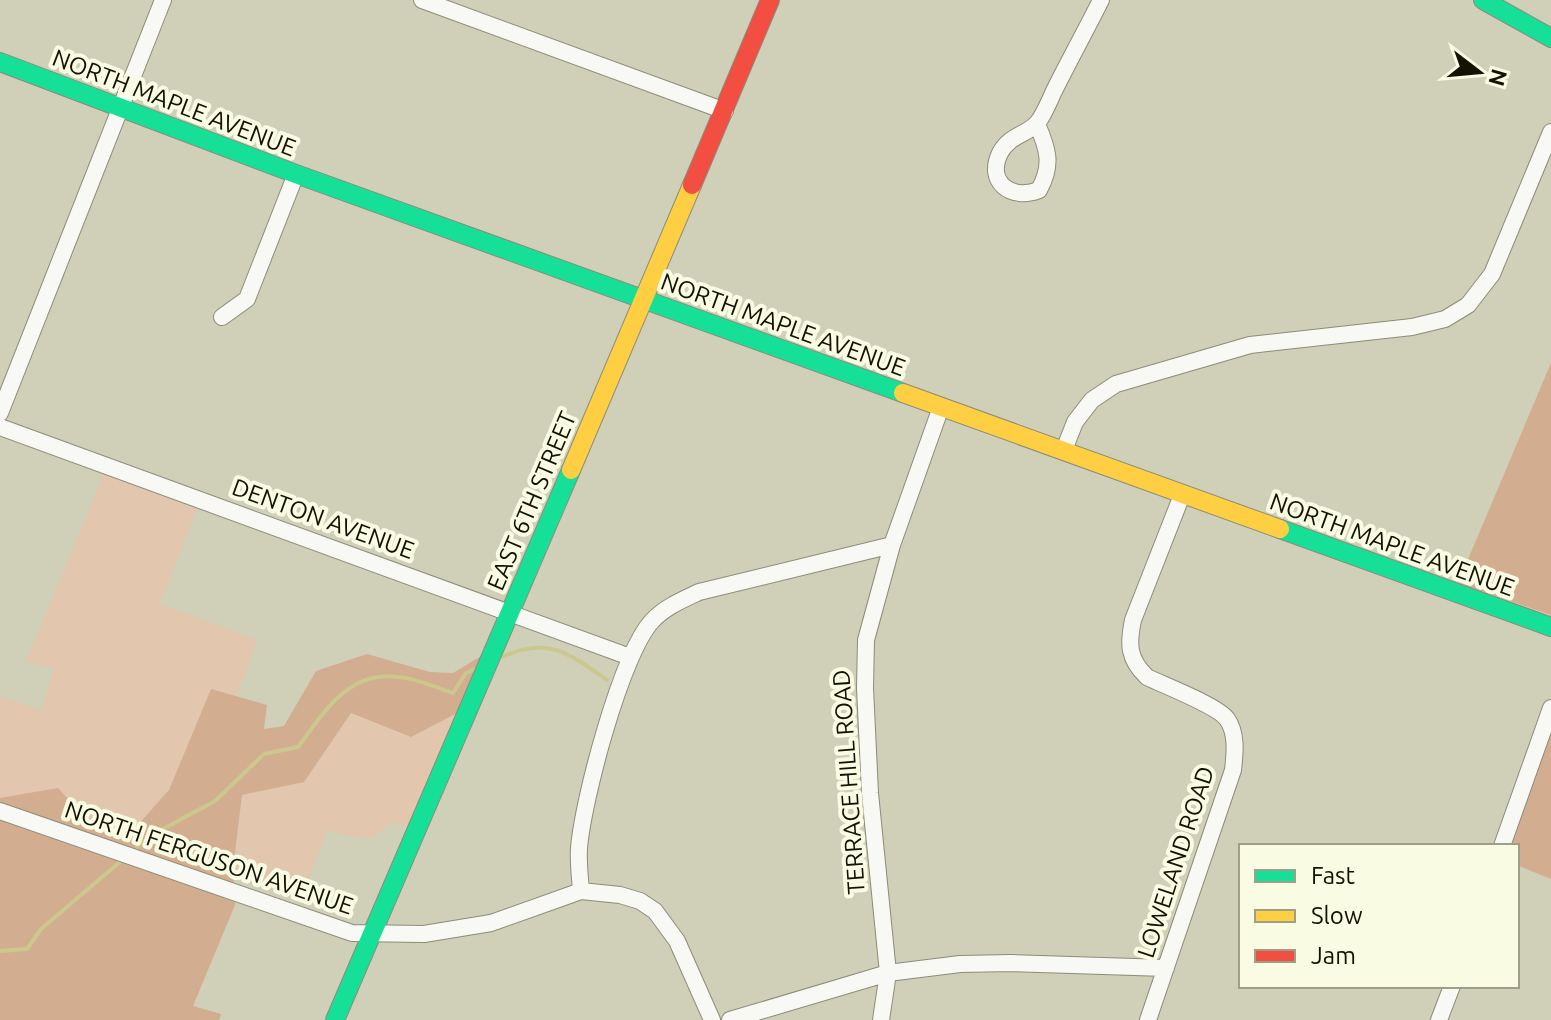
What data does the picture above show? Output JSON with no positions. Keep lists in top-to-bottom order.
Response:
{
  "streets": {
    "street": [
      "NORTH MAPLE AVENUE",
      "EAST 6TH STREET",
      "DENTON AVENUE",
      "TERRACE HILL ROAD",
      "NORTH FERGUSON AVENUE",
      "LOWELAND ROAD"
    ]
  },
  "crossings": [
    ["NORTH MAPLE AVENUE", "EAST 6TH STREET"],
    ["NORTH MAPLE AVENUE", "TERRACE HILL ROAD"],
    ["NORTH MAPLE AVENUE", "LOWELAND ROAD"],
    ["EAST 6TH STREET", "DENTON AVENUE"],
    ["EAST 6TH STREET", "NORTH FERGUSON AVENUE"]
  ],
  "legend": ["Fast", "Slow", "Jam"],
  "north": "right"
}
